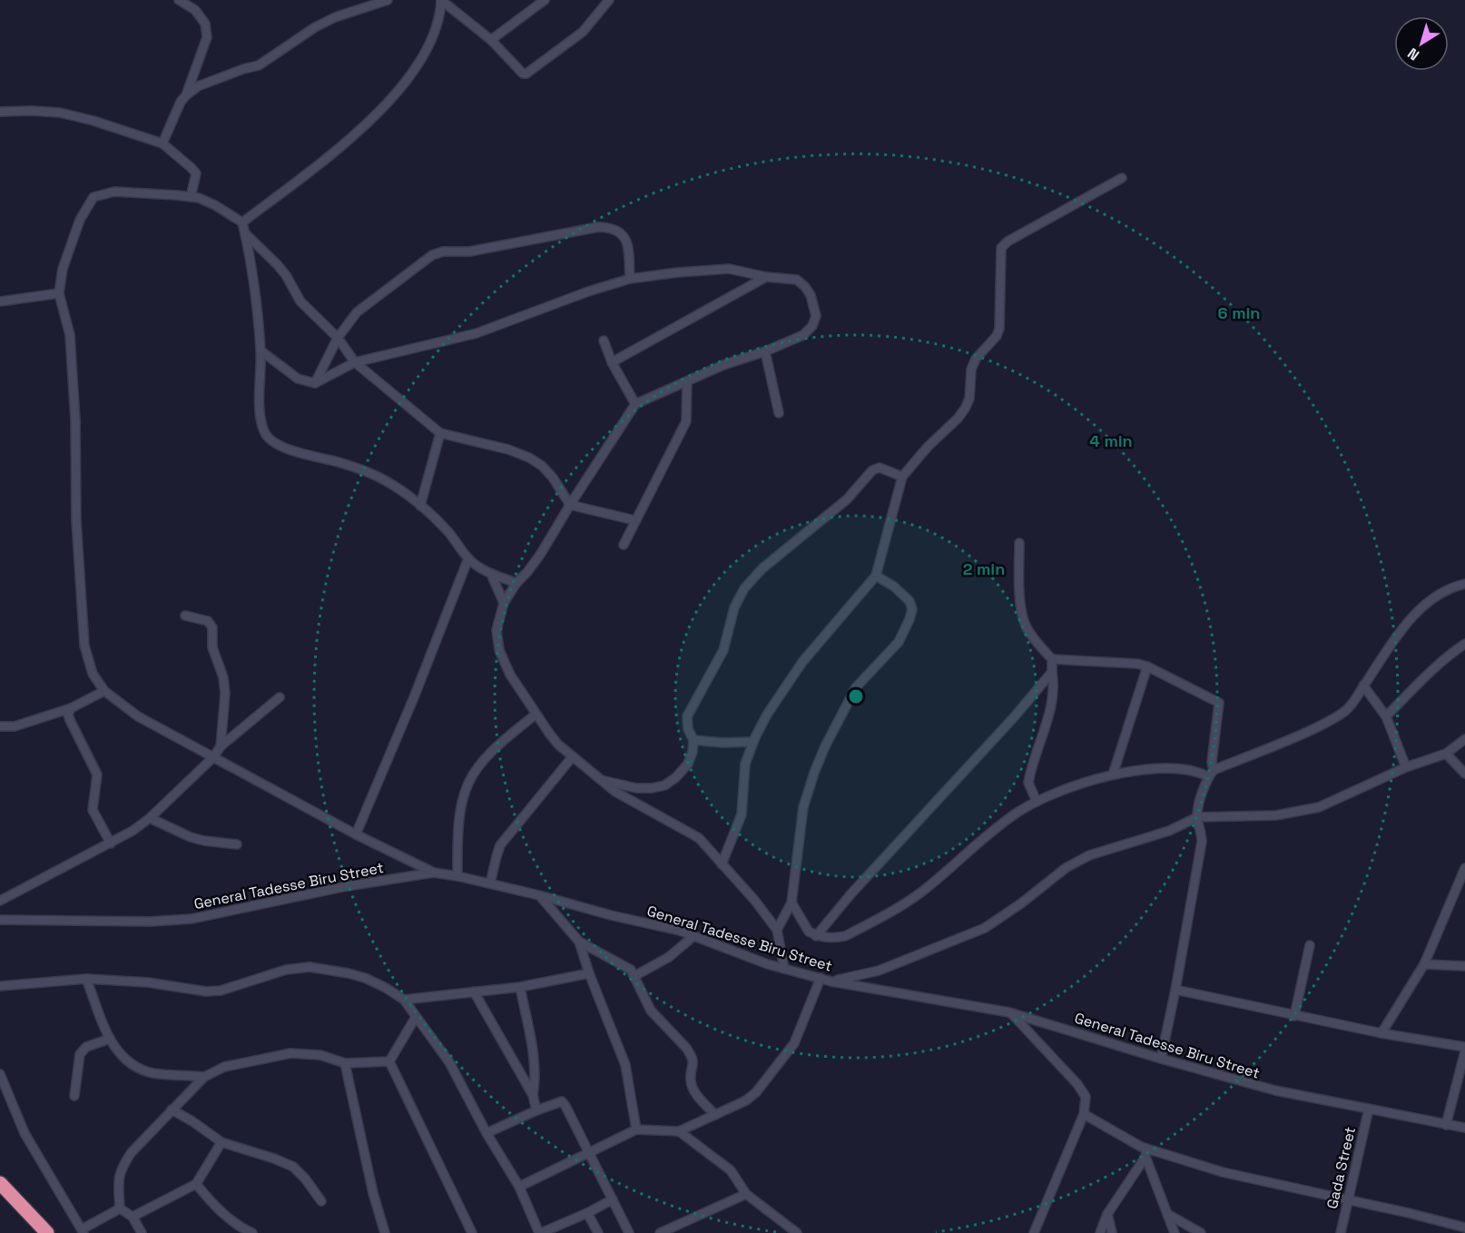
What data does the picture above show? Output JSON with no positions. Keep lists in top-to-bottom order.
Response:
{
  "streets": {
    "street": ["General Tadesse Biru Street", "Gada Street"]
  },
  "crossings": [
    ["General Tadesse Biru Street", "Gada Street"]
  ],
  "north": "bottom left",
  "rings": ["6 min", "4 min", "2 min"]
}
